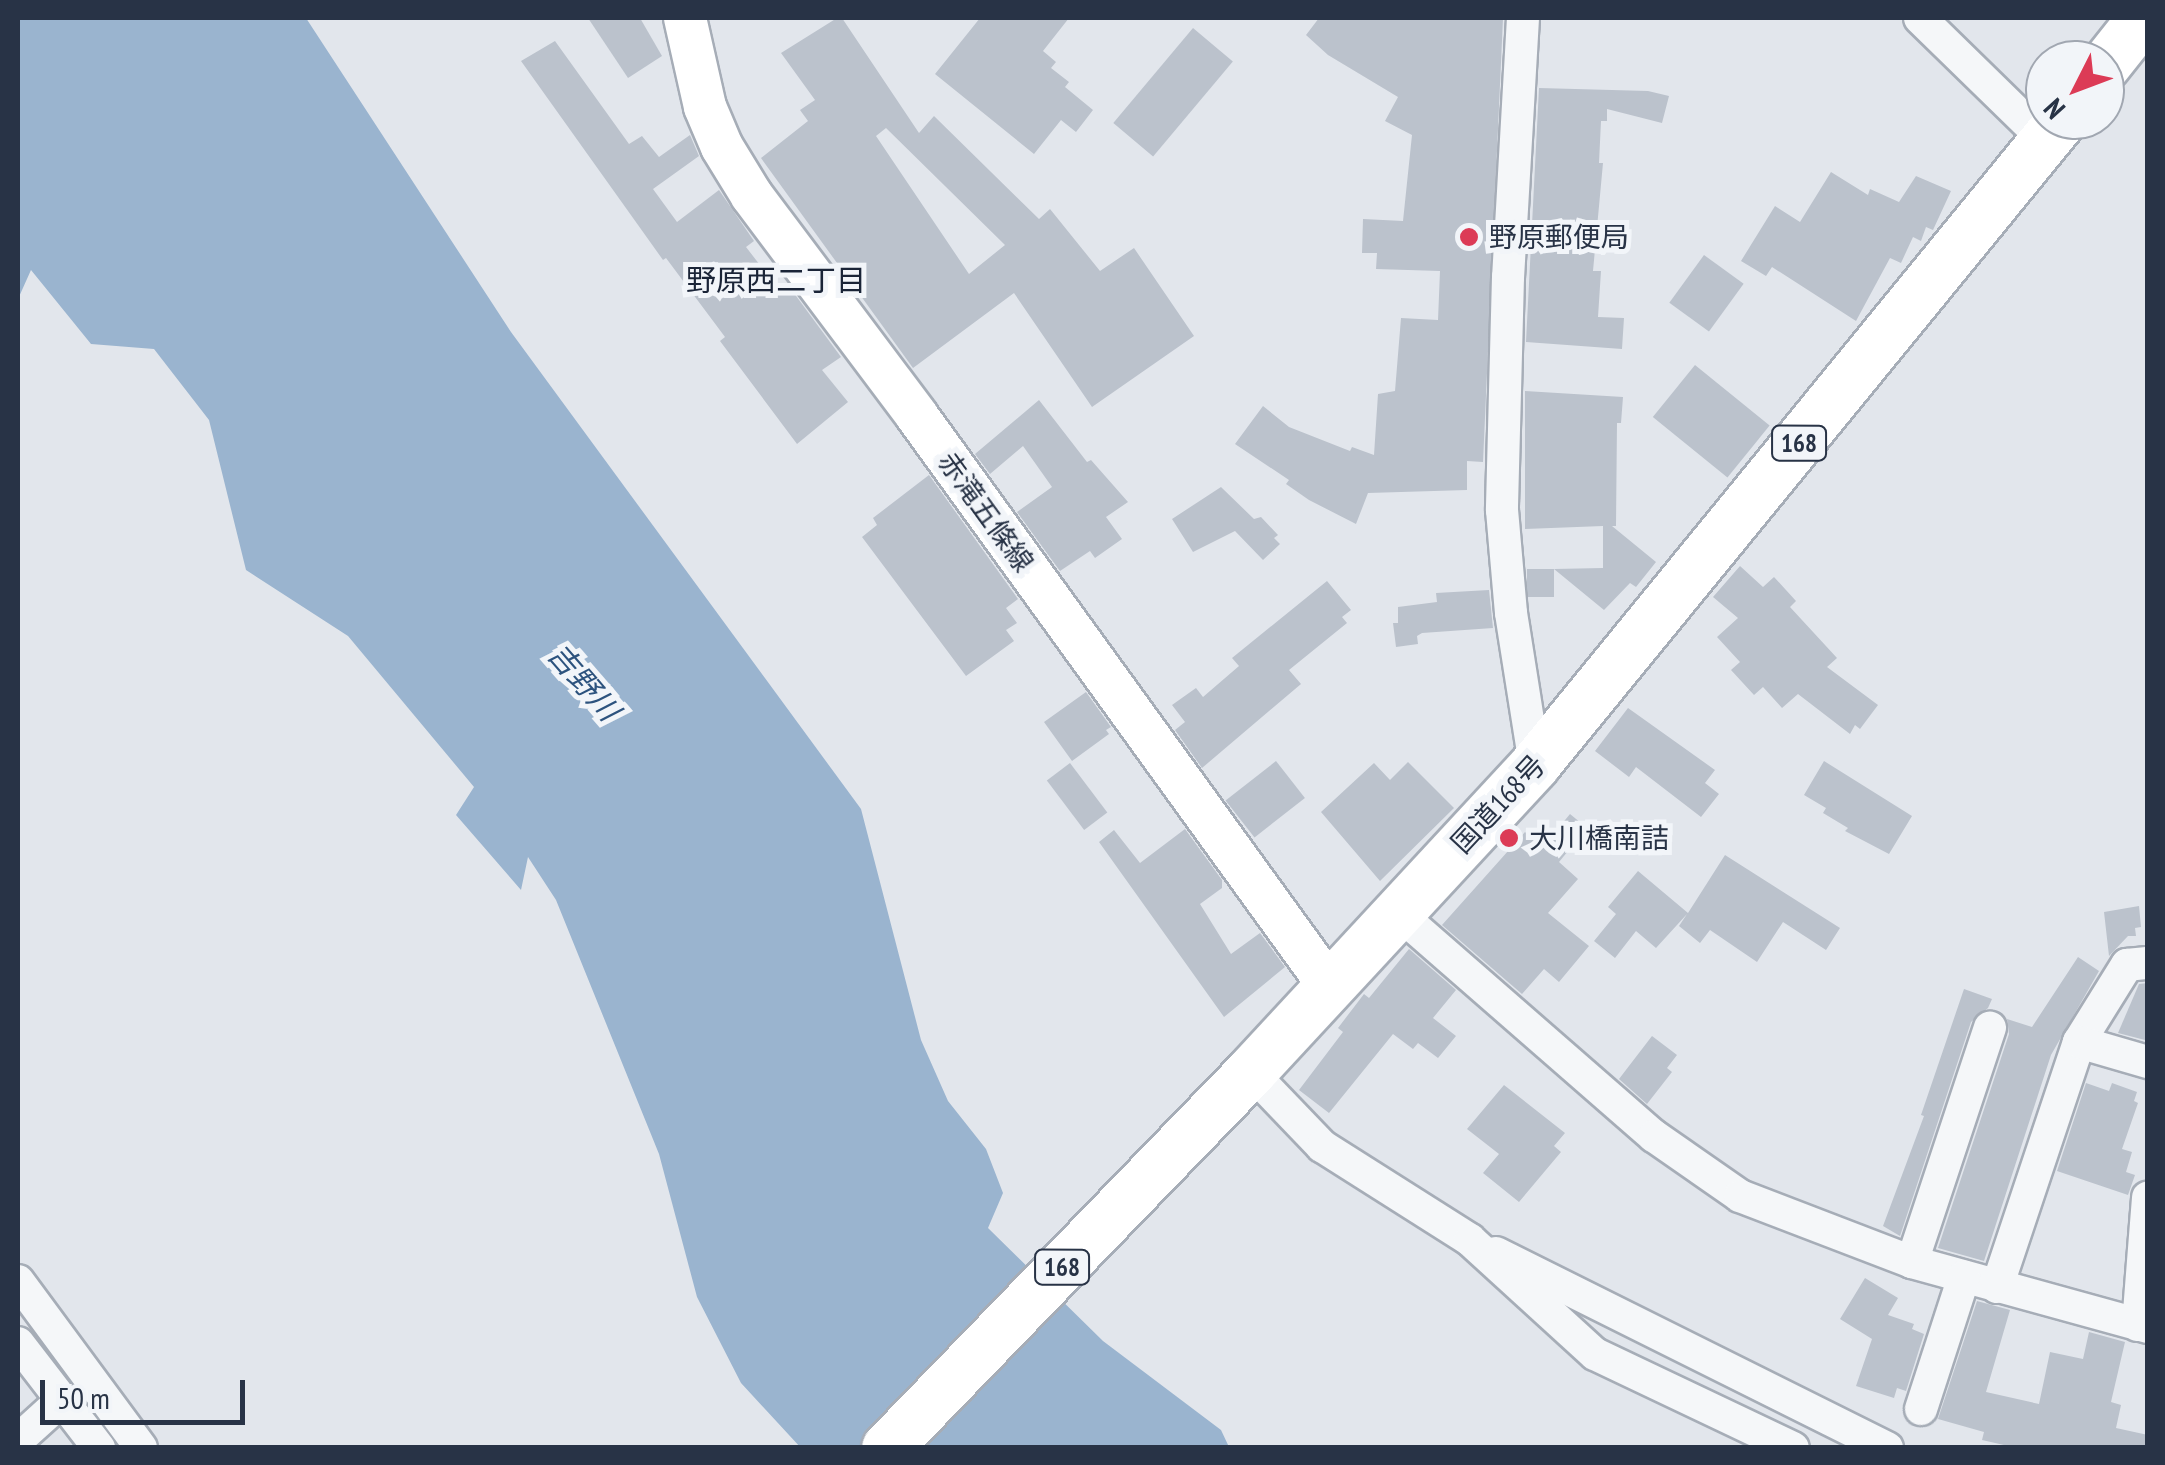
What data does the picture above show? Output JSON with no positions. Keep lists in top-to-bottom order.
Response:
{
  "streets": {
    "highway": ["168", "国道168号"],
    "main road": ["赤滝五條線"]
  },
  "crossings": [
    ["赤滝五條線", "国道168号"]
  ],
  "districts": ["野原西二丁目"],
  "water": ["吉野川"],
  "places": ["野原郵便局", "大川橋南詰"],
  "scale_bar": "50 m",
  "north": "bottom left"
}
